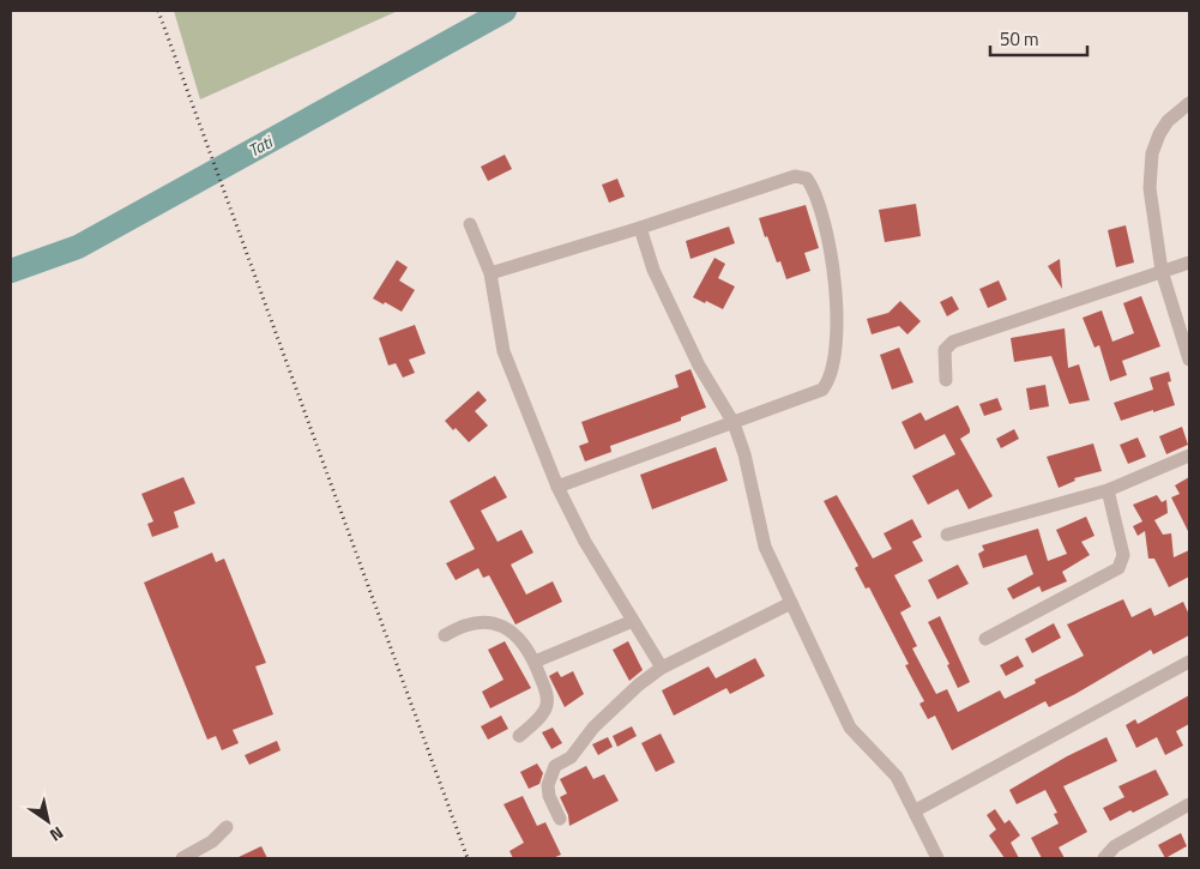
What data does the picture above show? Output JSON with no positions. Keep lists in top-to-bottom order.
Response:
{
  "water": ["Tati"],
  "scale_bar": "50 m",
  "north": "bottom right"
}
